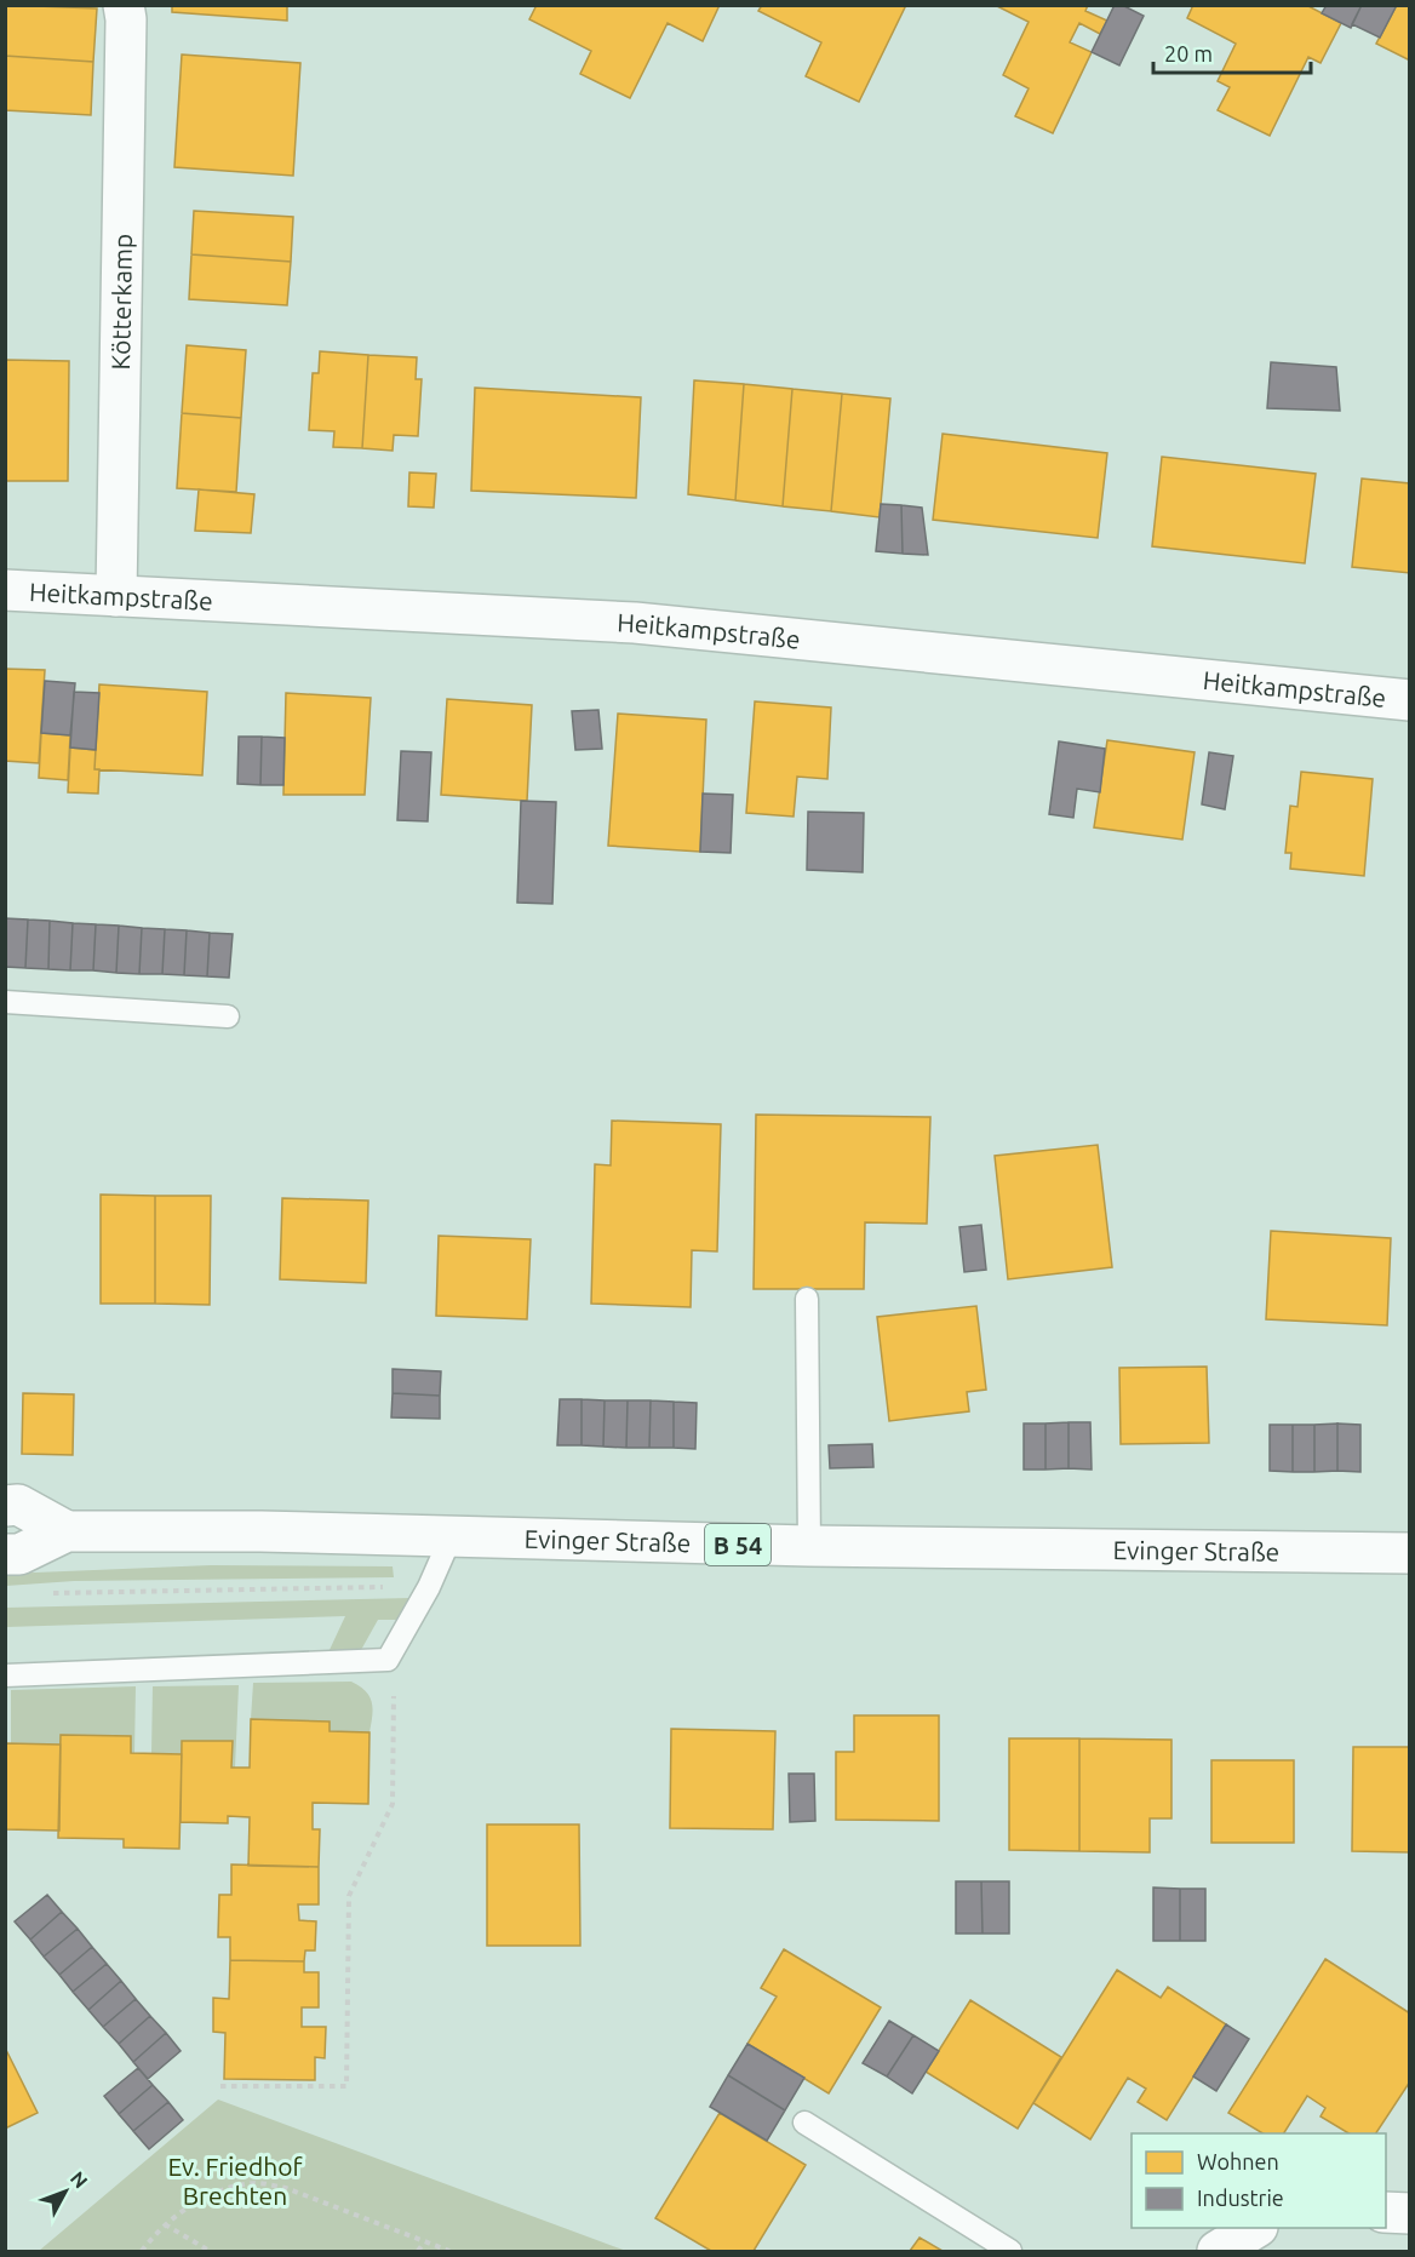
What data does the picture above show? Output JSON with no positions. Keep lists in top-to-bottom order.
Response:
{
  "streets": {
    "street": [
      "Kötterkamp",
      "Heitkampstraße",
      "Evinger Straße",
      "B 54"
    ]
  },
  "crossings": [
    ["Kötterkamp", "Heitkampstraße"]
  ],
  "parks": ["Ev. Friedhof Brechten"],
  "legend": ["Wohnen", "Industrie"],
  "scale_bar": "20 m",
  "north": "top right"
}
